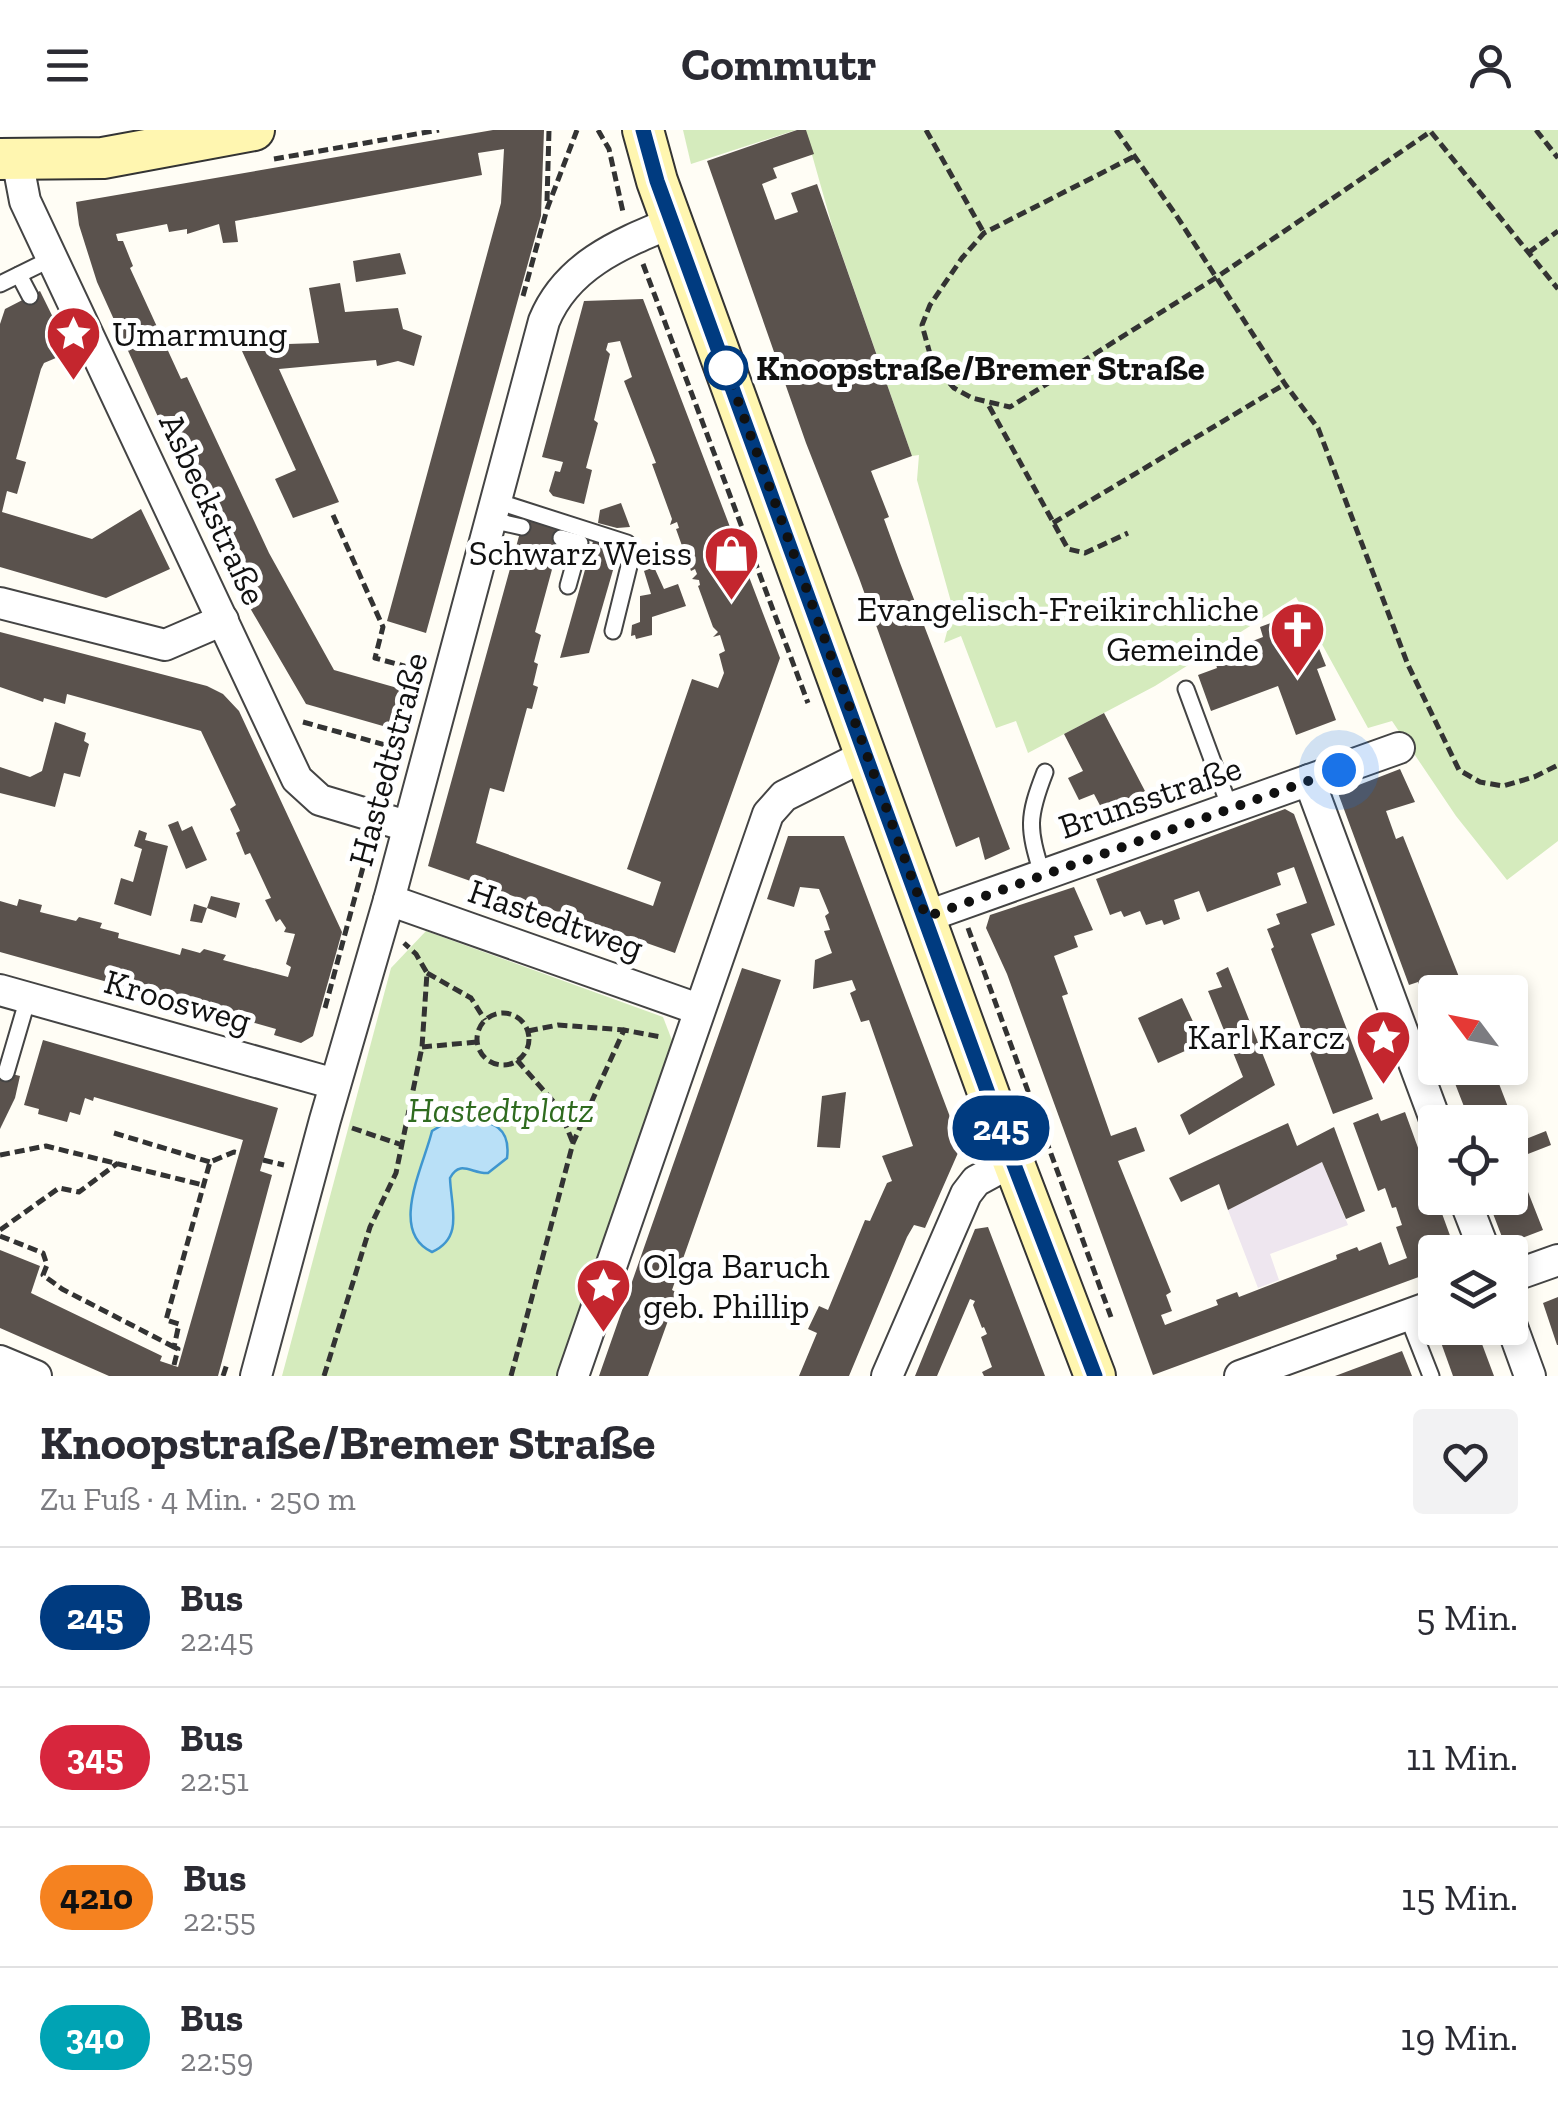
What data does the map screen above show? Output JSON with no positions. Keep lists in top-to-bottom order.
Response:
{
  "streets": {
    "street": [
      "Asbeckstraße",
      "Hastedtstraße",
      "Brunsstraße",
      "Hastedtweg",
      "Kroosweg"
    ]
  },
  "crossings": [
    ["Asbeckstraße", "Hastedtstraße"],
    ["Hastedtstraße", "Hastedtweg"],
    ["Hastedtstraße", "Kroosweg"]
  ],
  "parks": ["Hastedtplatz"],
  "places": {
    "other": ["Knoopstraße/Bremer Straße"],
    "place": ["Umarmung", "Karl Karcz", "Olga Baruch geb. Phillip"],
    "shop": ["Schwarz Weiss"],
    "church": ["Evangelisch-Freikirchliche Gemeinde"]
  },
  "lines": ["bus line 245"],
  "north": "top left",
  "page": {
    "header": "Commutr",
    "on_map": "245",
    "heading": ["Knoopstraße/Bremer Straße", "Zu Fuß · 4 Min. · 250 m"],
    "list": [
      {
        "mark": "245",
        "name": "Bus",
        "note": "22:45",
        "value": "5 Min."
      },
      {
        "mark": "345",
        "name": "Bus",
        "note": "22:51",
        "value": "11 Min."
      },
      {
        "mark": "4210",
        "name": "Bus",
        "note": "22:55",
        "value": "15 Min."
      },
      {
        "mark": "340",
        "name": "Bus",
        "note": "22:59",
        "value": "19 Min."
      }
    ]
  }
}
